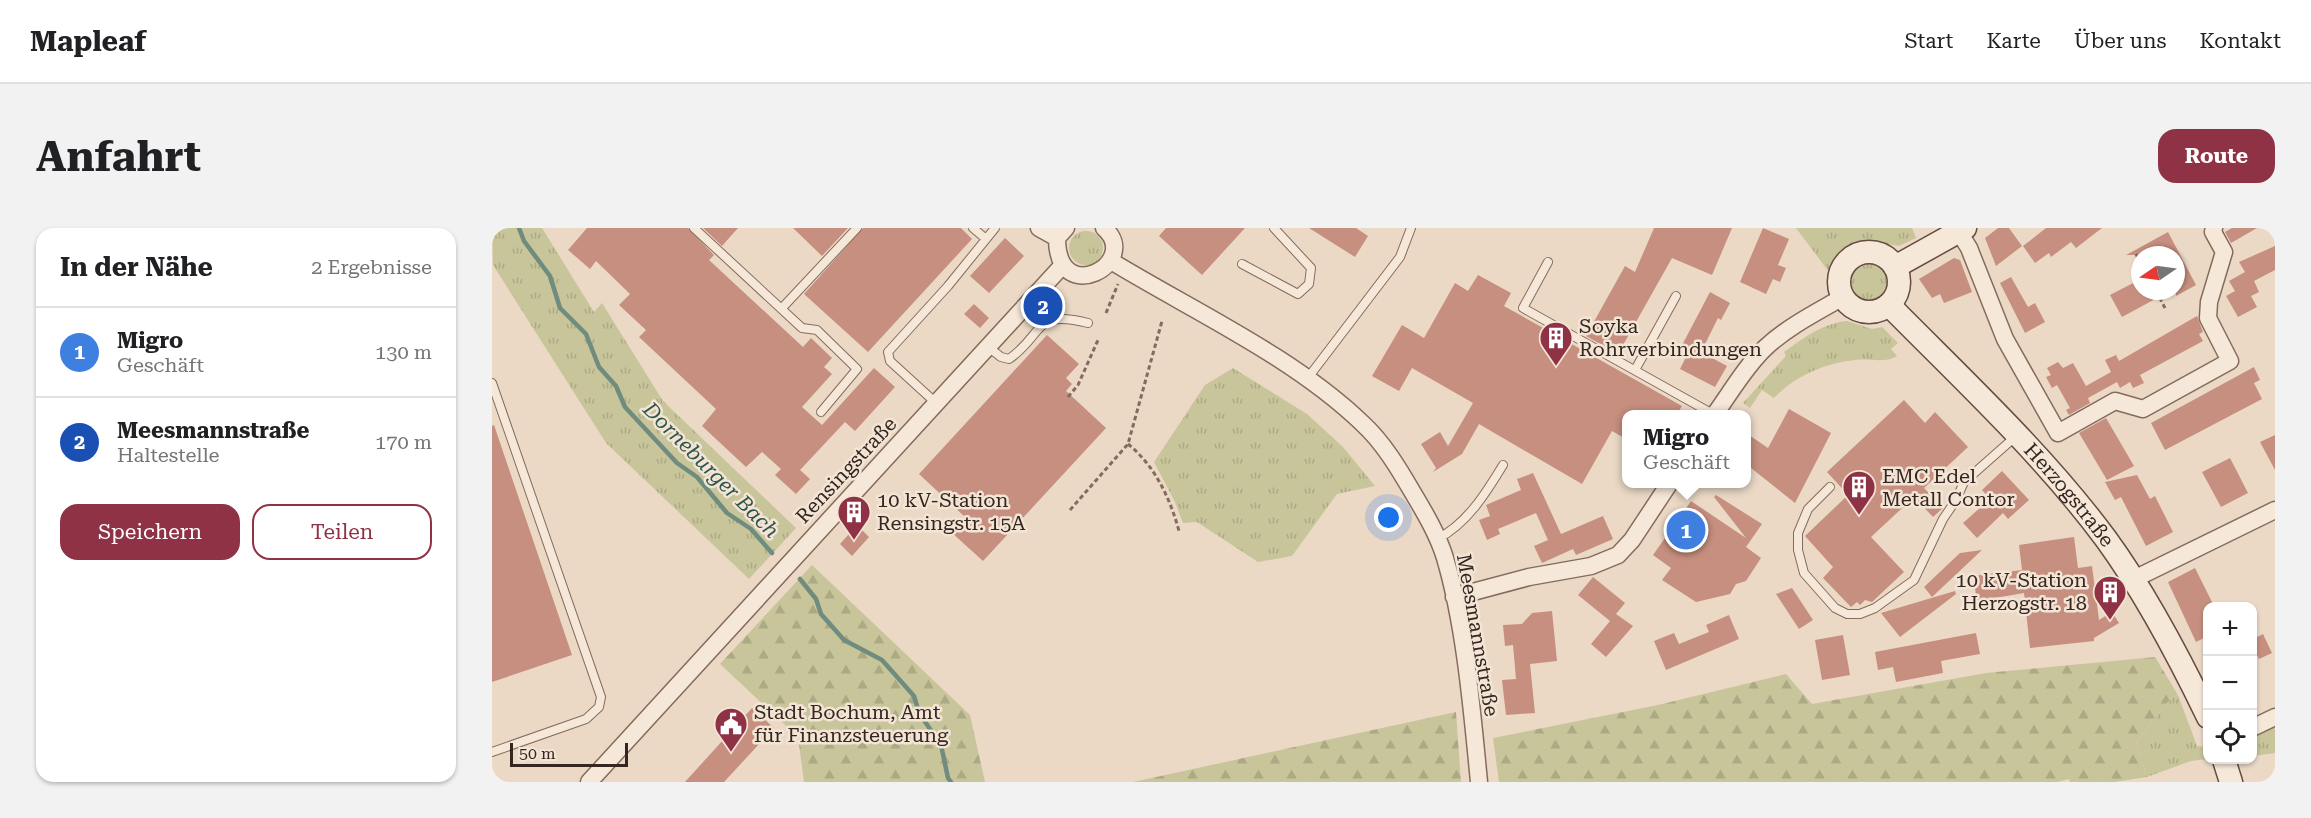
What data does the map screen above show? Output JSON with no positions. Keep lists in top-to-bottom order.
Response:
{
  "streets": {
    "street": ["Rensingstraße", "Herzogstraße", "Meesmannstraße"]
  },
  "water": ["Dorneburger Bach"],
  "places": {
    "building": [
      "Soyka Rohrverbindungen",
      "EMC Edel Metall Contor",
      "10 kV-Station Rensingstr. 15A",
      "10 kV-Station Herzogstr. 18"
    ],
    "public building": ["Stadt Bochum, Amt für Finanzsteuerung"]
  },
  "scale_bar": "50 m",
  "north": "left",
  "page": {
    "header": "Mapleaf",
    "nav": [
      "Start",
      "Karte",
      "Über uns",
      "Kontakt"
    ],
    "buttons": [
      "Route",
      ["Speichern", "Teilen"]
    ],
    "title": "Anfahrt",
    "heading": ["In der Nähe", "2 Ergebnisse"],
    "pins": ["2", "1"],
    "list": [
      {
        "mark": "1",
        "name": "Migro",
        "note": "Geschäft",
        "value": "130 m"
      },
      {
        "mark": "2",
        "name": "Meesmannstraße",
        "note": "Haltestelle",
        "value": "170 m"
      }
    ],
    "popup": ["Migro", "Geschäft"],
    "map_buttons": ["+", "−"],
    "scale": "50 m"
  }
}
